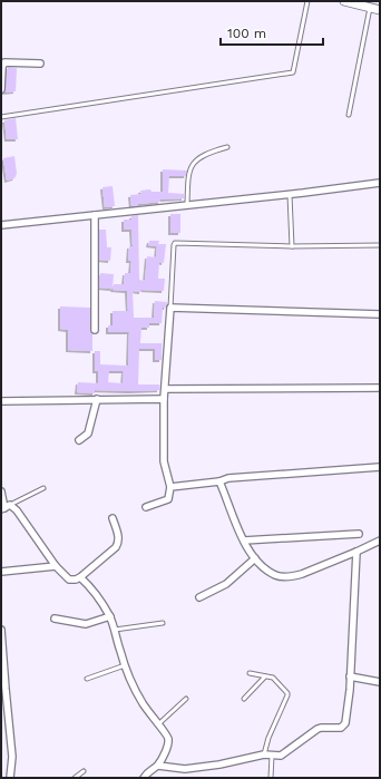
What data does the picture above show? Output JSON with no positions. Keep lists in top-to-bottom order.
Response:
{
  "scale_bar": "100 m"
}
